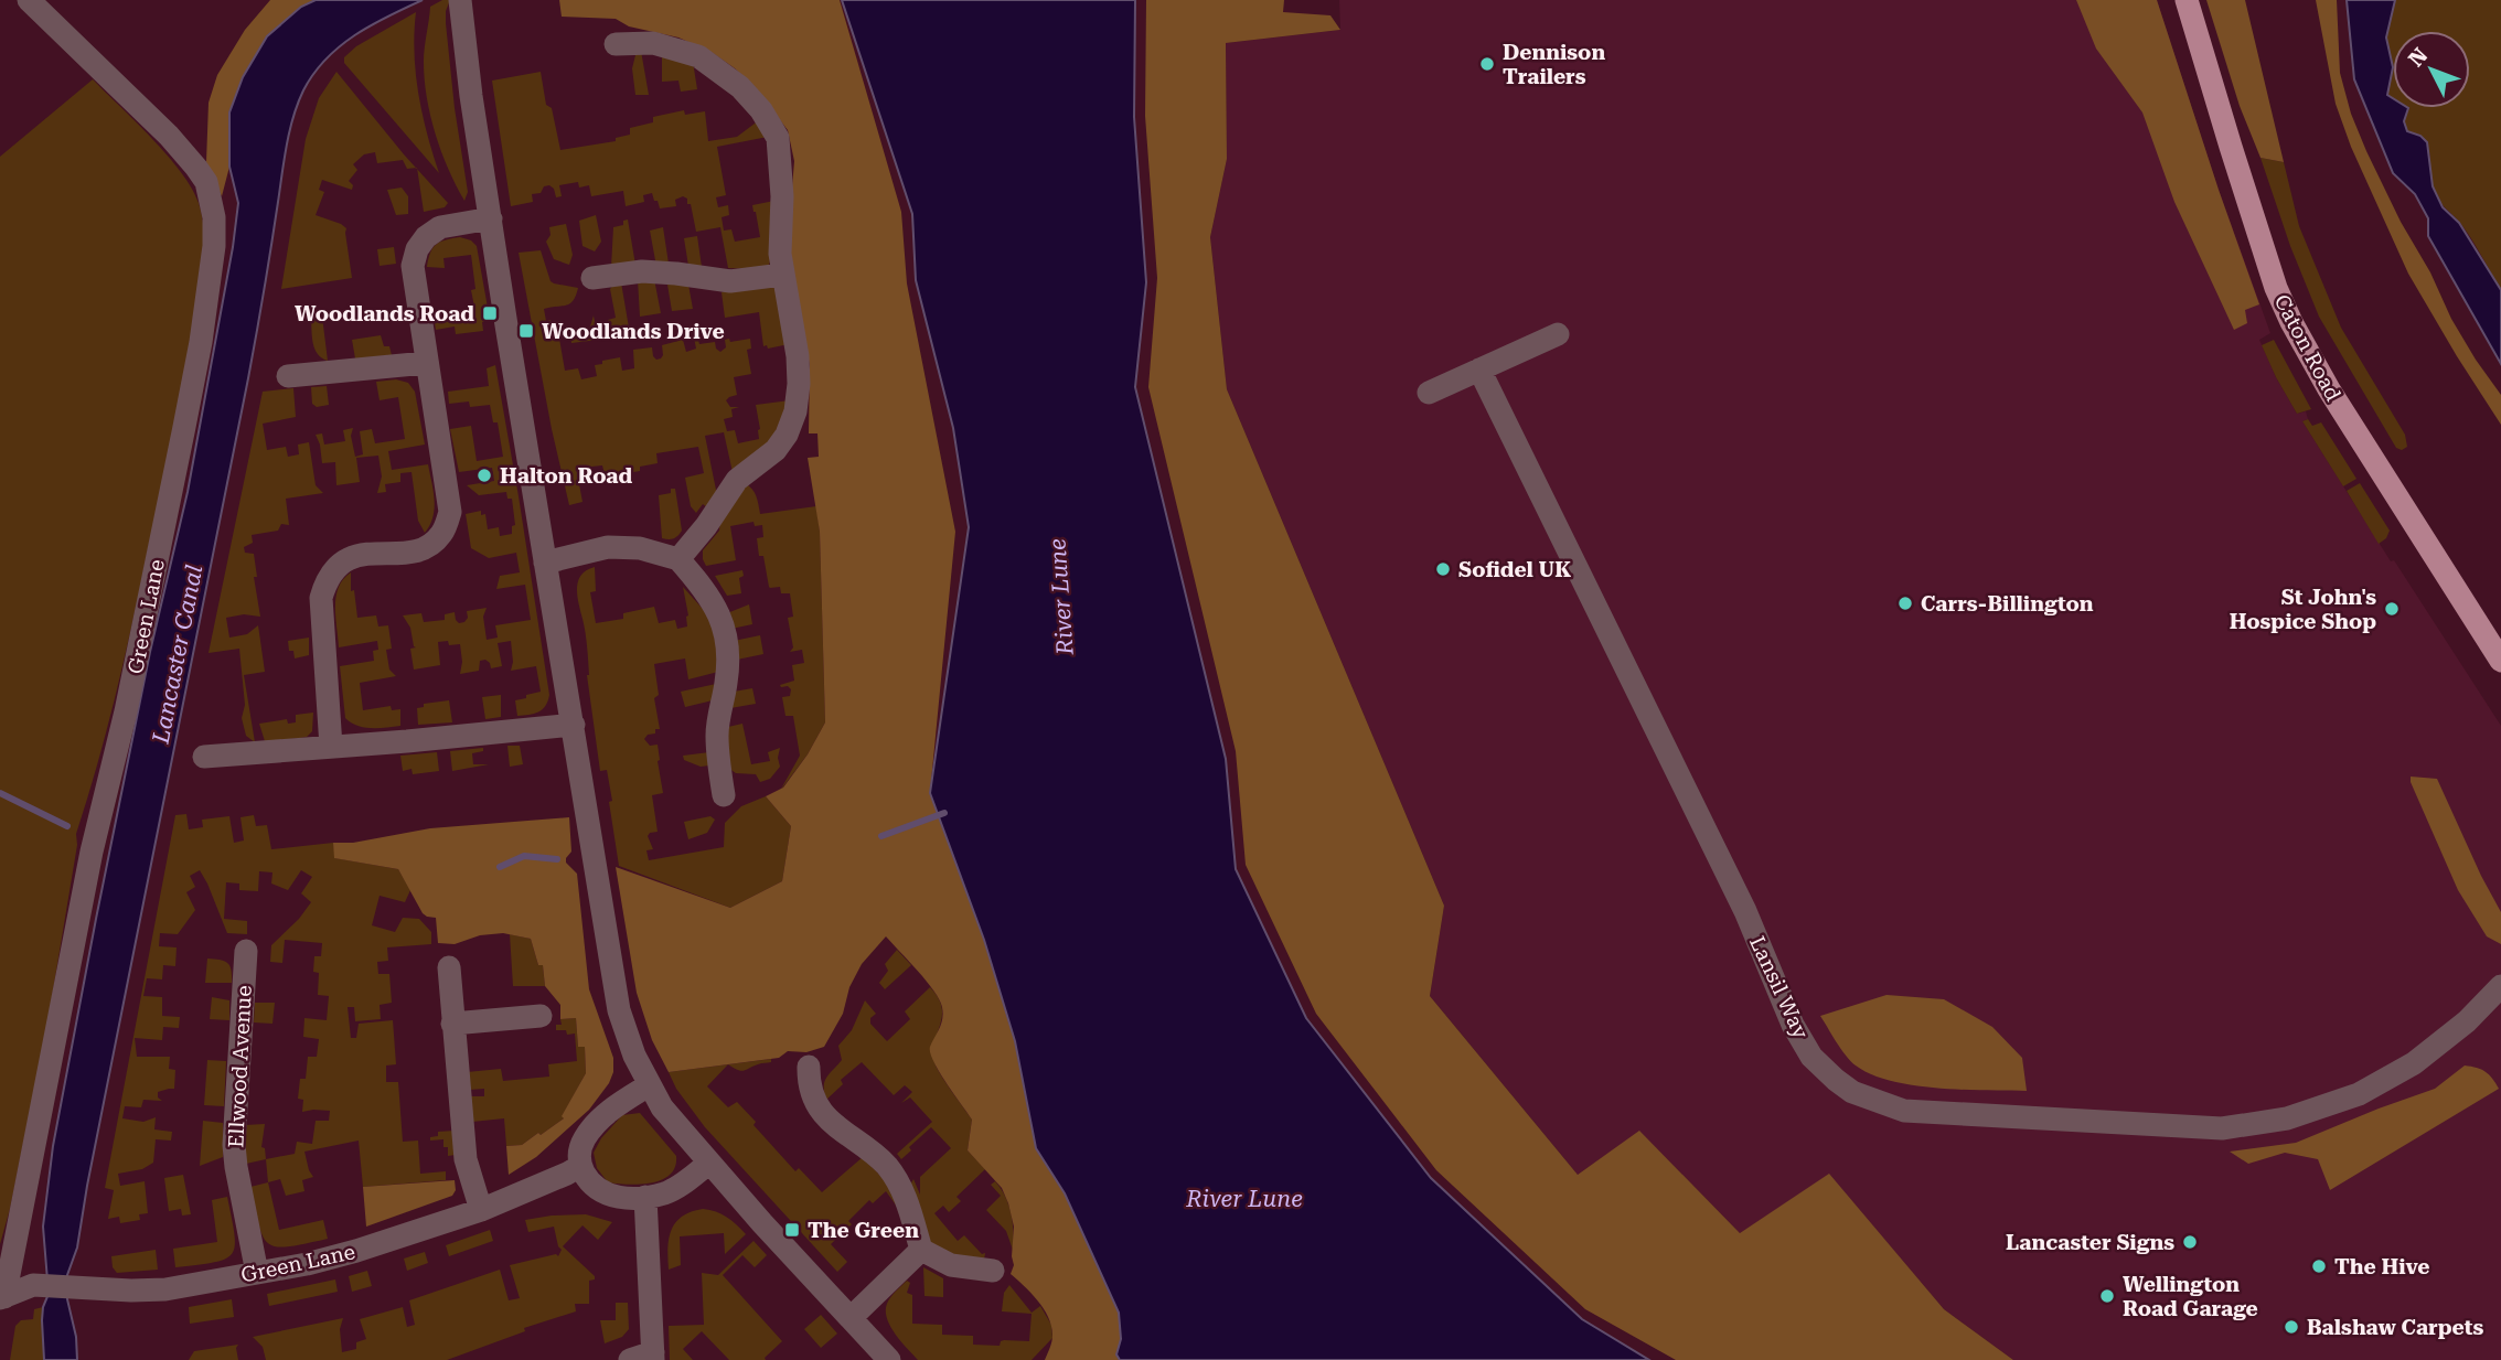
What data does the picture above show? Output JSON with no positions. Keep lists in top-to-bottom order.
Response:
{
  "streets": {
    "main road": ["Caton Road"],
    "street": ["Green Lane", "Lansil Way", "Ellwood Avenue"]
  },
  "crossings": [
    ["Green Lane", "Ellwood Avenue"]
  ],
  "water": ["River Lune", "Lancaster Canal"],
  "places": {
    "other": [
      "Dennison Trailers",
      "Halton Road",
      "Sofidel UK",
      "Carrs-Billington",
      "St John's Hospice Shop",
      "Lancaster Signs",
      "The Hive",
      "Wellington Road Garage",
      "Balshaw Carpets"
    ],
    "transit": ["Woodlands Road", "Woodlands Drive", "The Green"]
  },
  "north": "top left"
}
